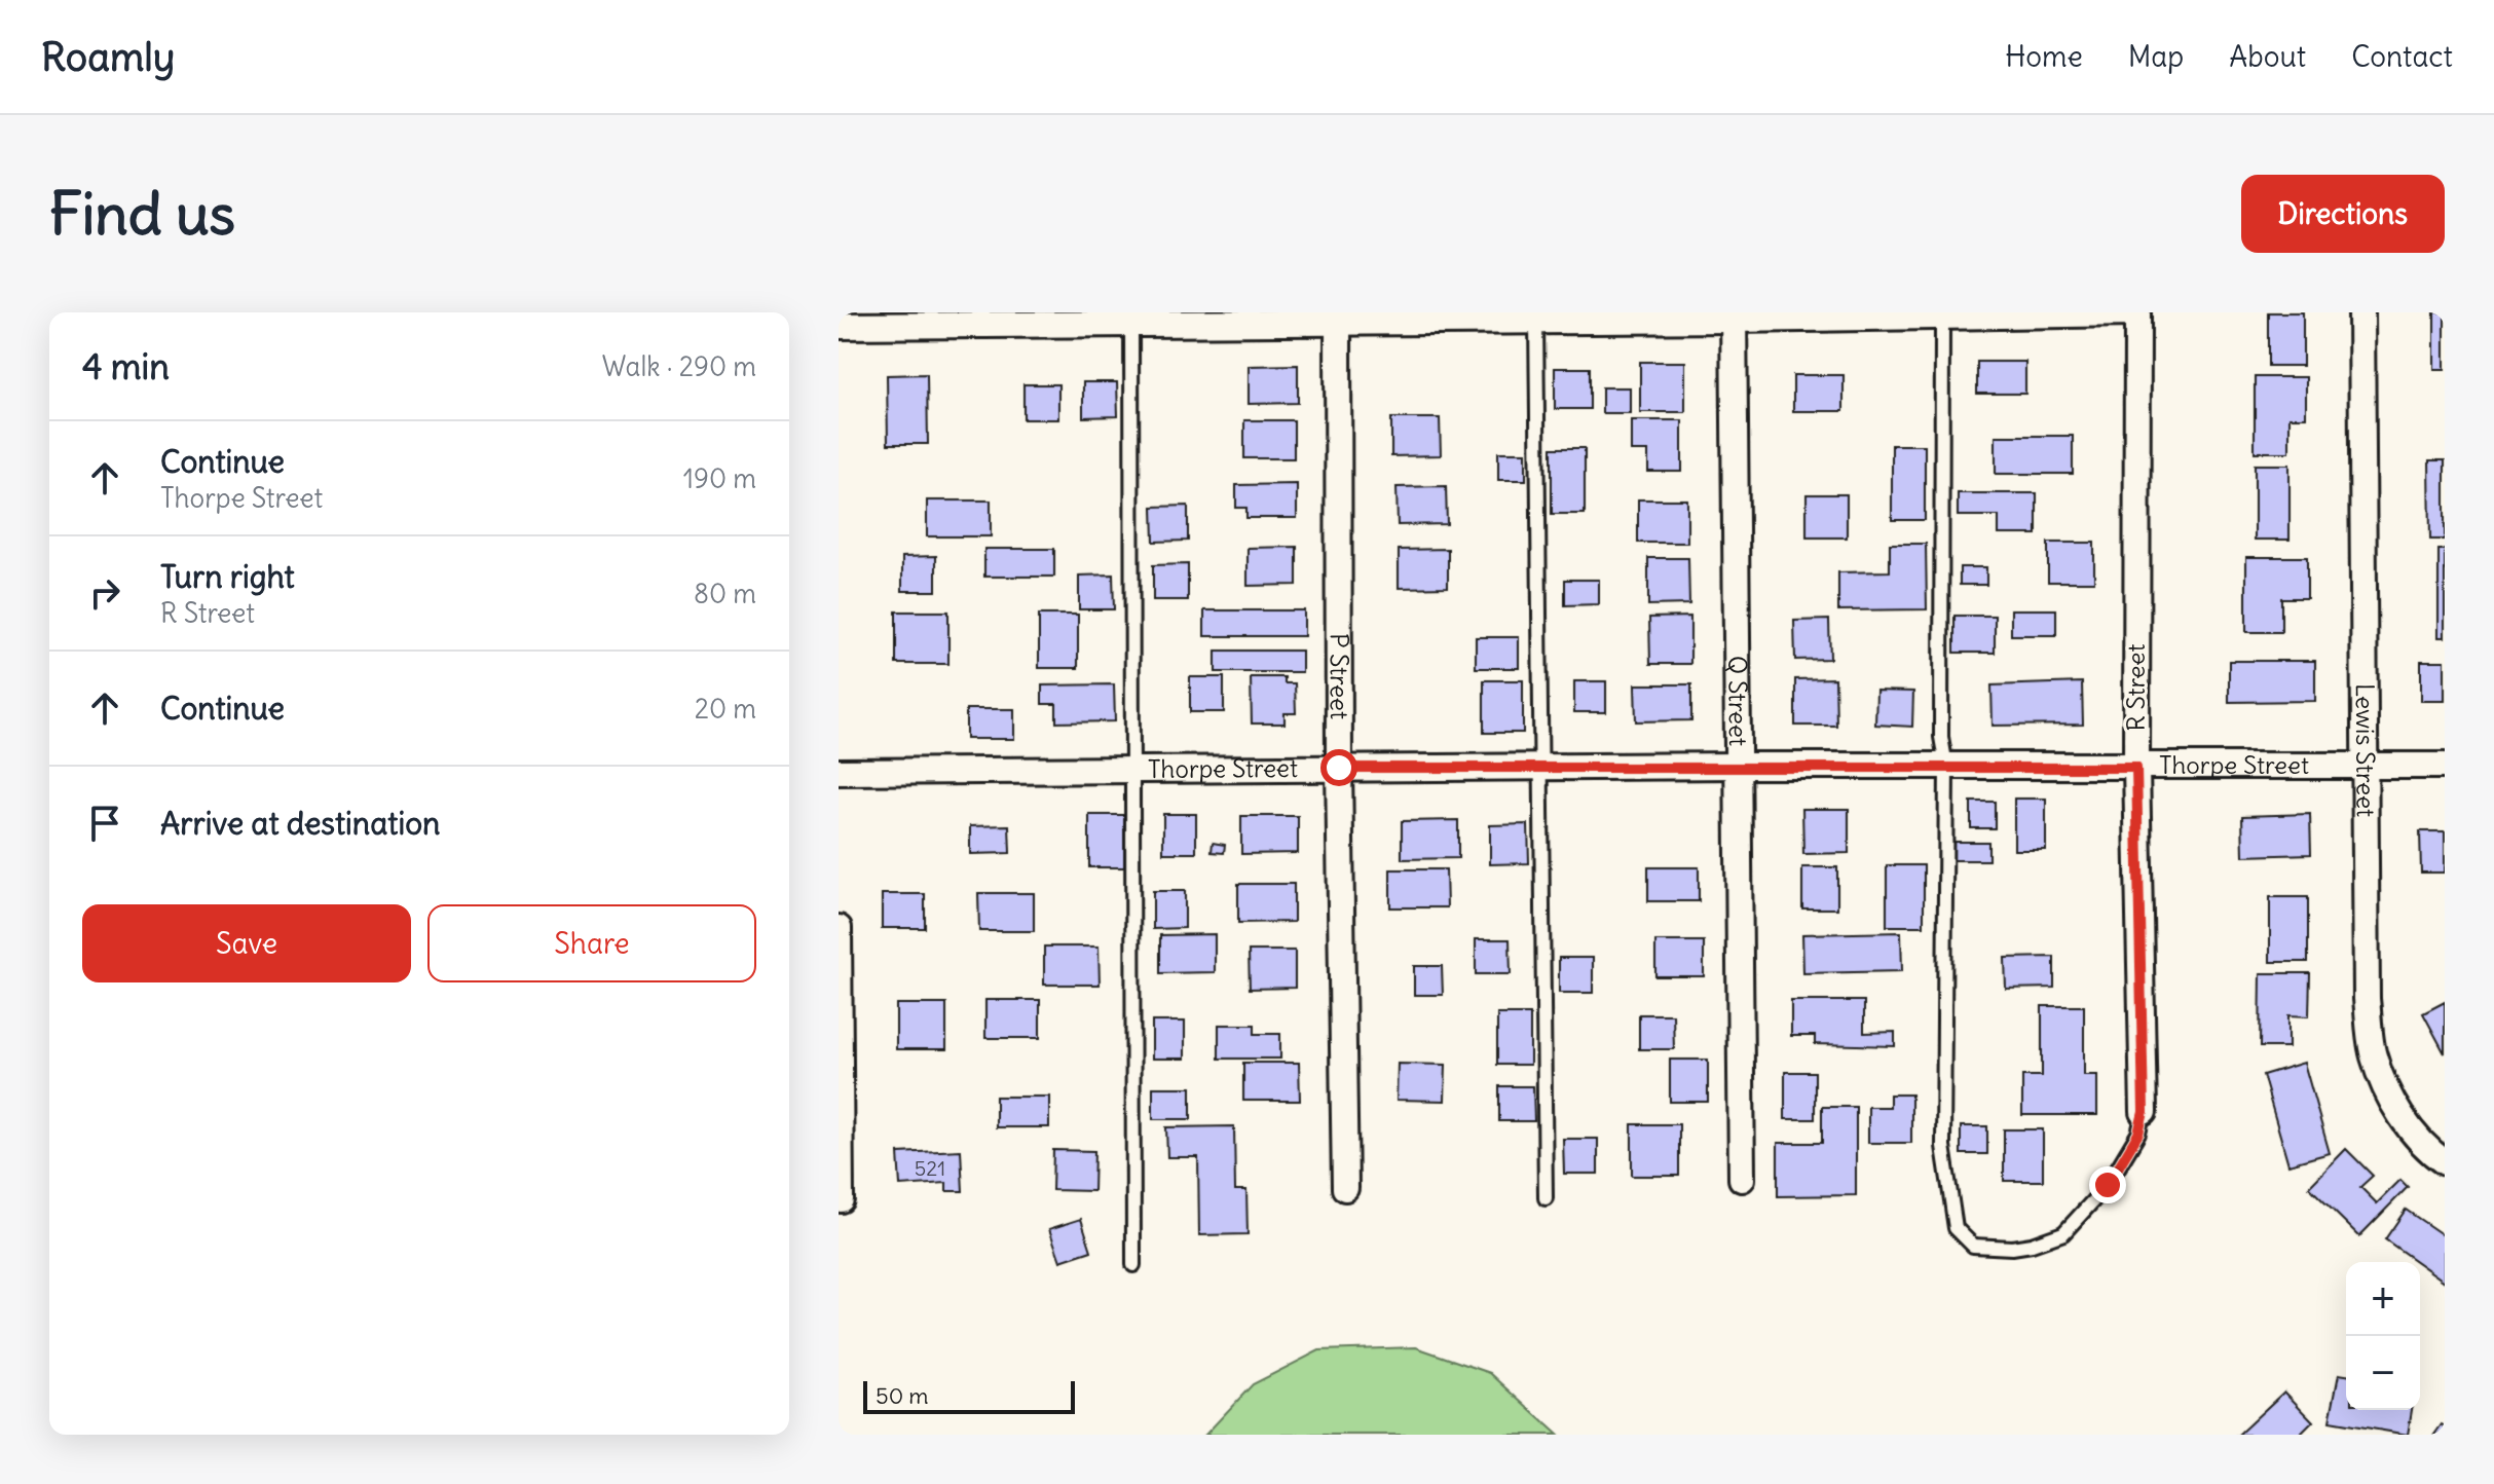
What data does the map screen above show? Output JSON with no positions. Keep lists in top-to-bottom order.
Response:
{
  "streets": {
    "street": [
      "P Street",
      "R Street",
      "Q Street",
      "Lewis Street",
      "Thorpe Street"
    ]
  },
  "crossings": [
    ["P Street", "Thorpe Street"],
    ["R Street", "Thorpe Street"],
    ["Q Street", "Thorpe Street"],
    ["Lewis Street", "Thorpe Street"]
  ],
  "house_numbers": ["521"],
  "scale_bar": "50 m",
  "page": {
    "header": "Roamly",
    "nav": [
      "Home",
      "Map",
      "About",
      "Contact"
    ],
    "buttons": [
      "Directions",
      ["Save", "Share"]
    ],
    "title": "Find us",
    "heading": ["4 min", "Walk · 290 m"],
    "list": [
      ["Continue", "Thorpe Street", "190 m"],
      ["Turn right", "R Street", "80 m"],
      ["Continue", "20 m"],
      "Arrive at destination"
    ],
    "map_buttons": ["+", "−"],
    "scale": "50 m"
  }
}
